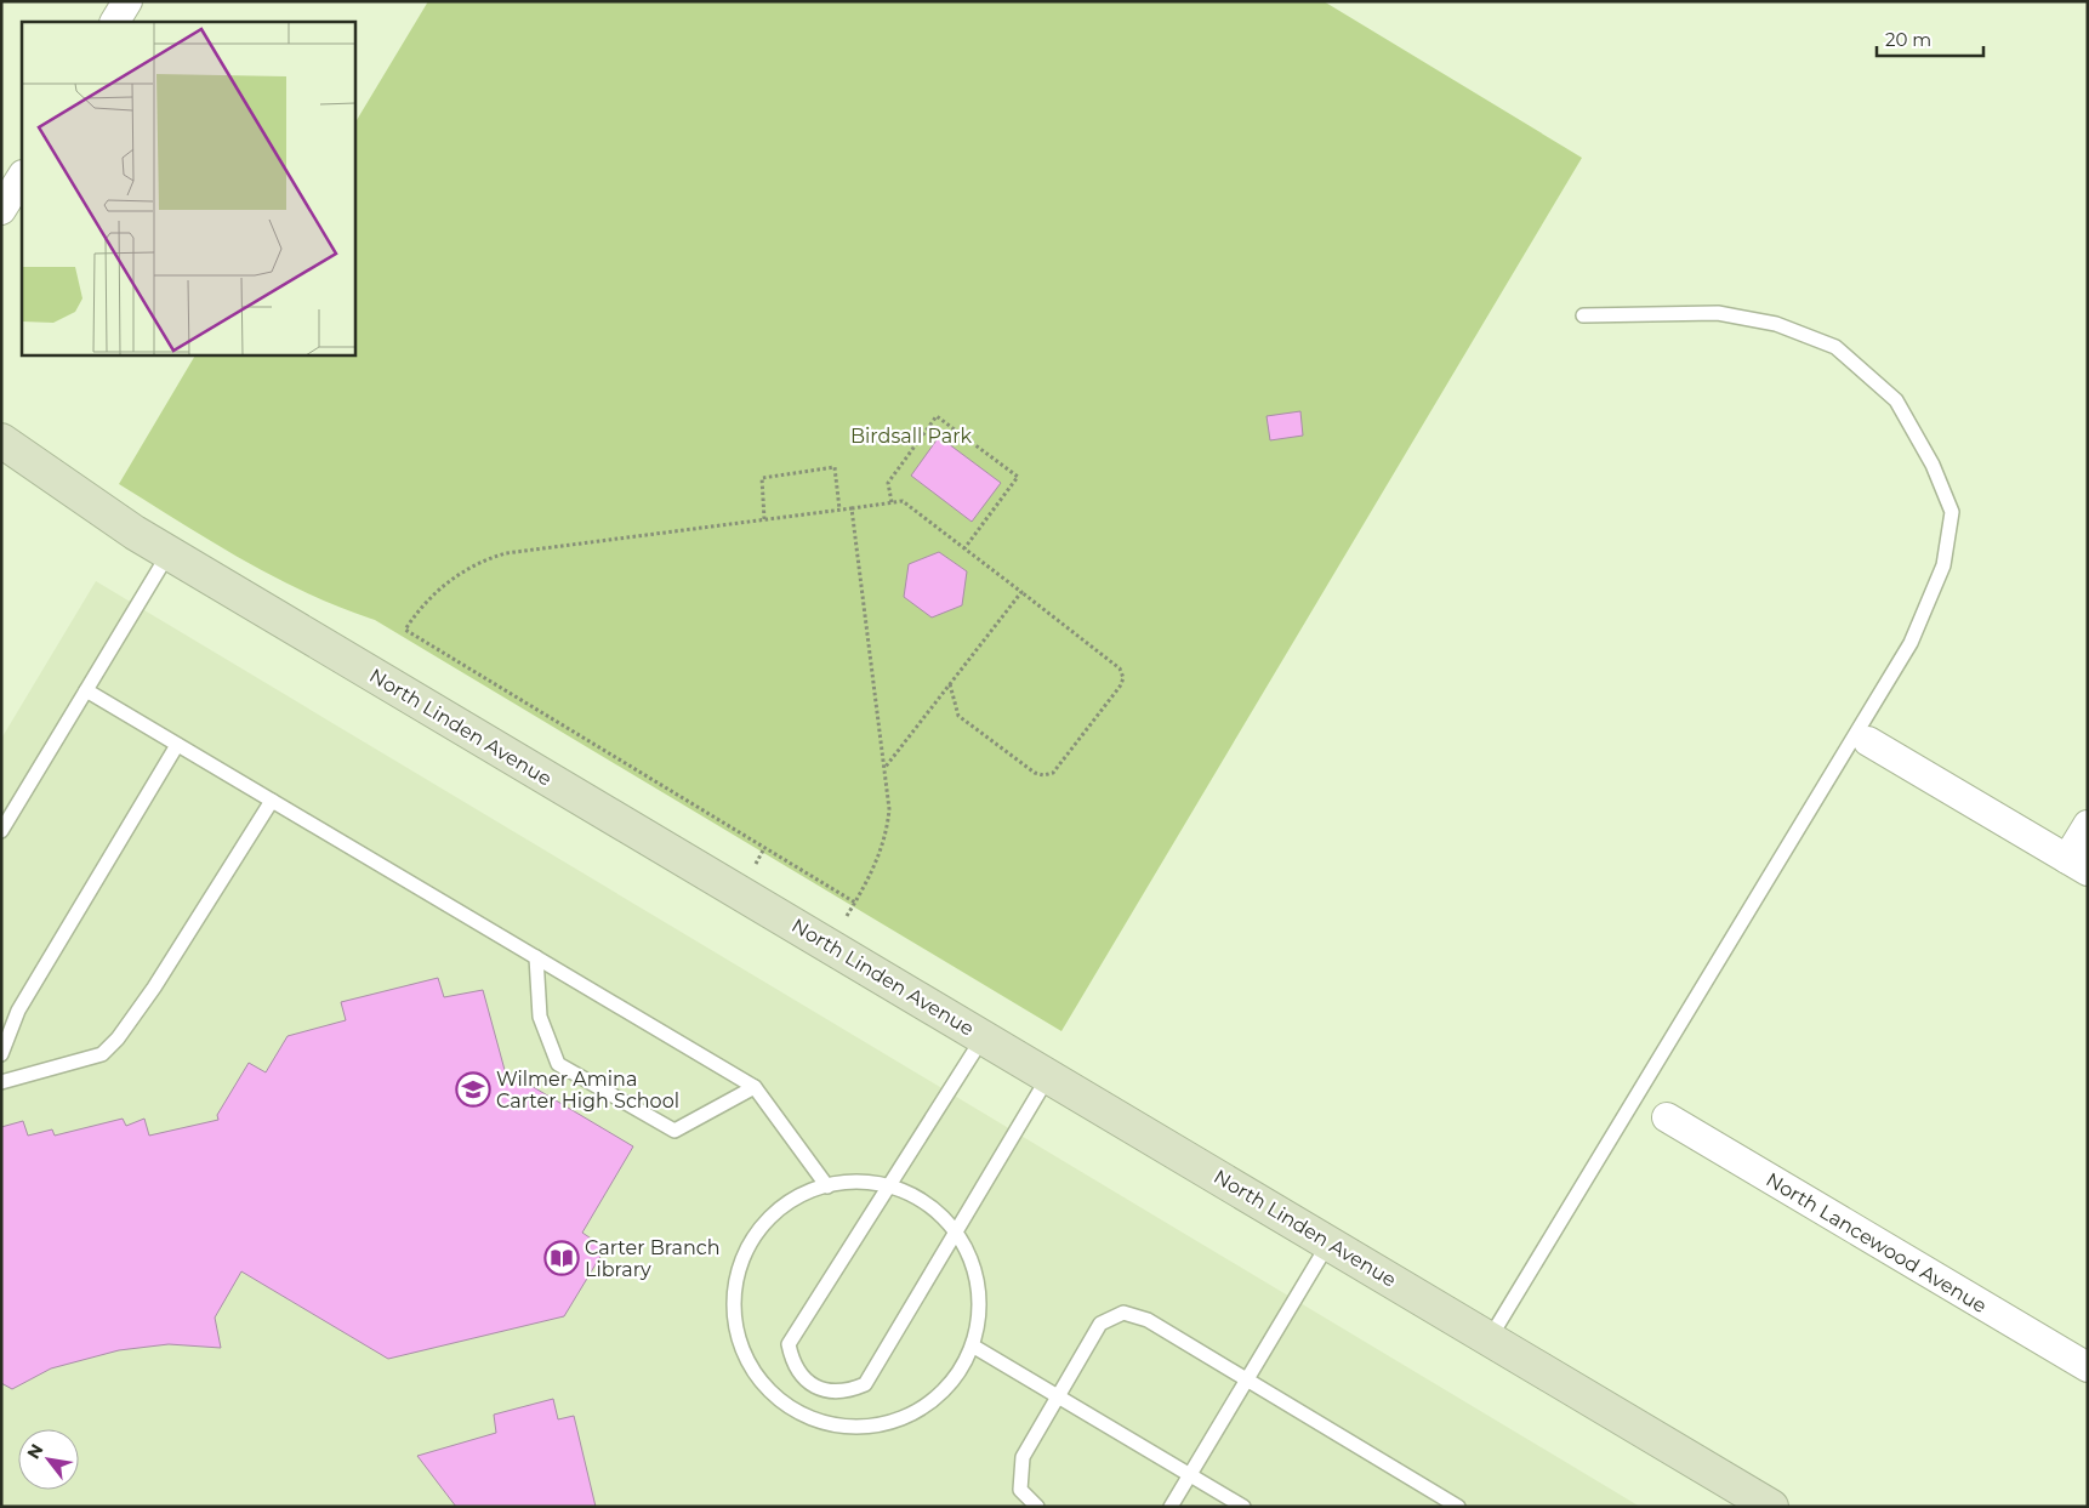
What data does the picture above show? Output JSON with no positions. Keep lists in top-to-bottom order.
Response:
{
  "streets": {
    "street": ["North Linden Avenue", "North Lancewood Avenue"]
  },
  "parks": ["Birdsall Park"],
  "places": {
    "school or university": ["Wilmer Amina Carter High School"],
    "library": ["Carter Branch Library"]
  },
  "scale_bar": "20 m",
  "north": "top left"
}
